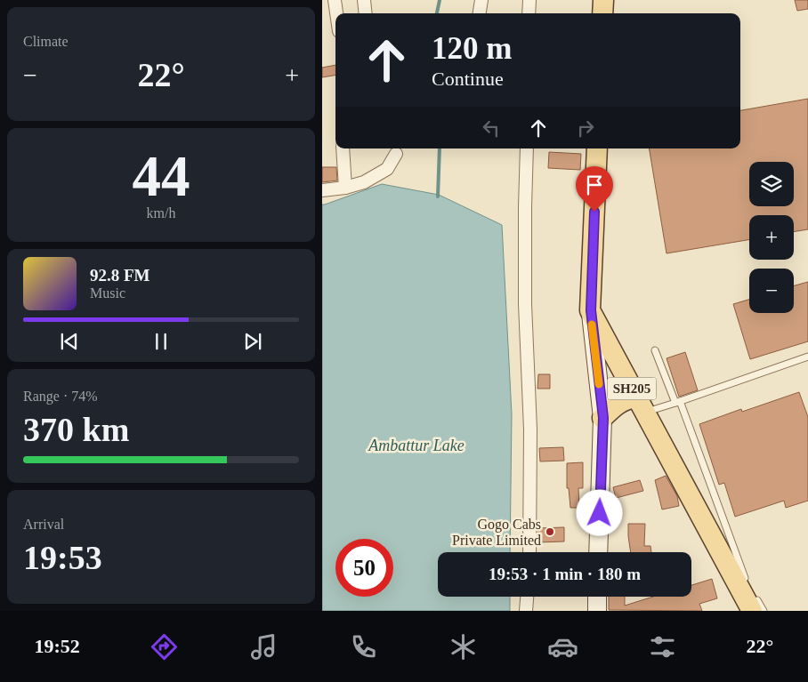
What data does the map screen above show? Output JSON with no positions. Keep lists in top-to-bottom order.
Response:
{
  "streets": {
    "main road": ["SH205"]
  },
  "water": ["Ambattur Lake"],
  "places": ["Gogo Cabs Private Limited"],
  "page": {
    "tile": [
      "Climate",
      ["44", "km/h"],
      ["Range · 74%", "370 km"],
      ["Arrival", "19:53"]
    ],
    "turn": ["120 m", "Continue"],
    "heat": ["−", "22°", "+"],
    "map_buttons": ["+", "−"],
    "song": ["92.8 FM", "Music"],
    "limit": "50",
    "trip": "19:53 · 1 min · 180 m",
    "tabs": ["19:52", "22°"]
  }
}
